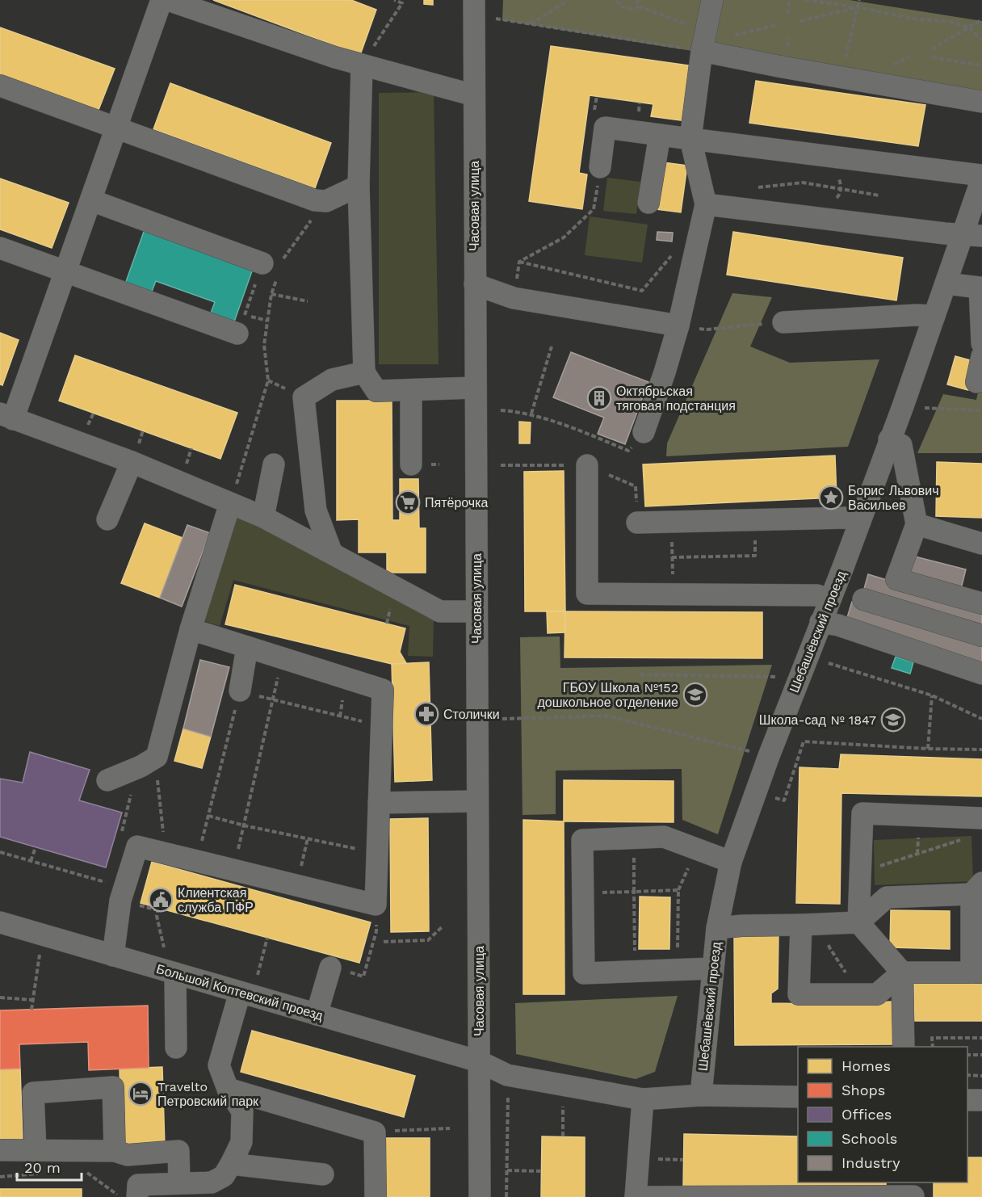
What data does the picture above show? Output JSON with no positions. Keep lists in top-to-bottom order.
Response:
{
  "streets": {
    "street": ["Часовая улица", "Шебашёвский проезд", "Большой Коптевский проезд"]
  },
  "crossings": [
    ["Часовая улица", "Большой Коптевский проезд"]
  ],
  "places": {
    "building": ["Октябрьская тяговая подстанция"],
    "place": ["Борис Львович Васильев"],
    "supermarket": ["Пятёрочка"],
    "school or university": ["ГБОУ Школа №152 дошкольное отделение", "Школа-сад № 1847"],
    "pharmacy": ["Столички"],
    "public building": ["Клиентская служба ПФР"],
    "hotel": ["Travelto Петровский парк"]
  },
  "legend": [
    "Homes",
    "Shops",
    "Offices",
    "Schools",
    "Industry"
  ],
  "scale_bar": "20 m"
}
